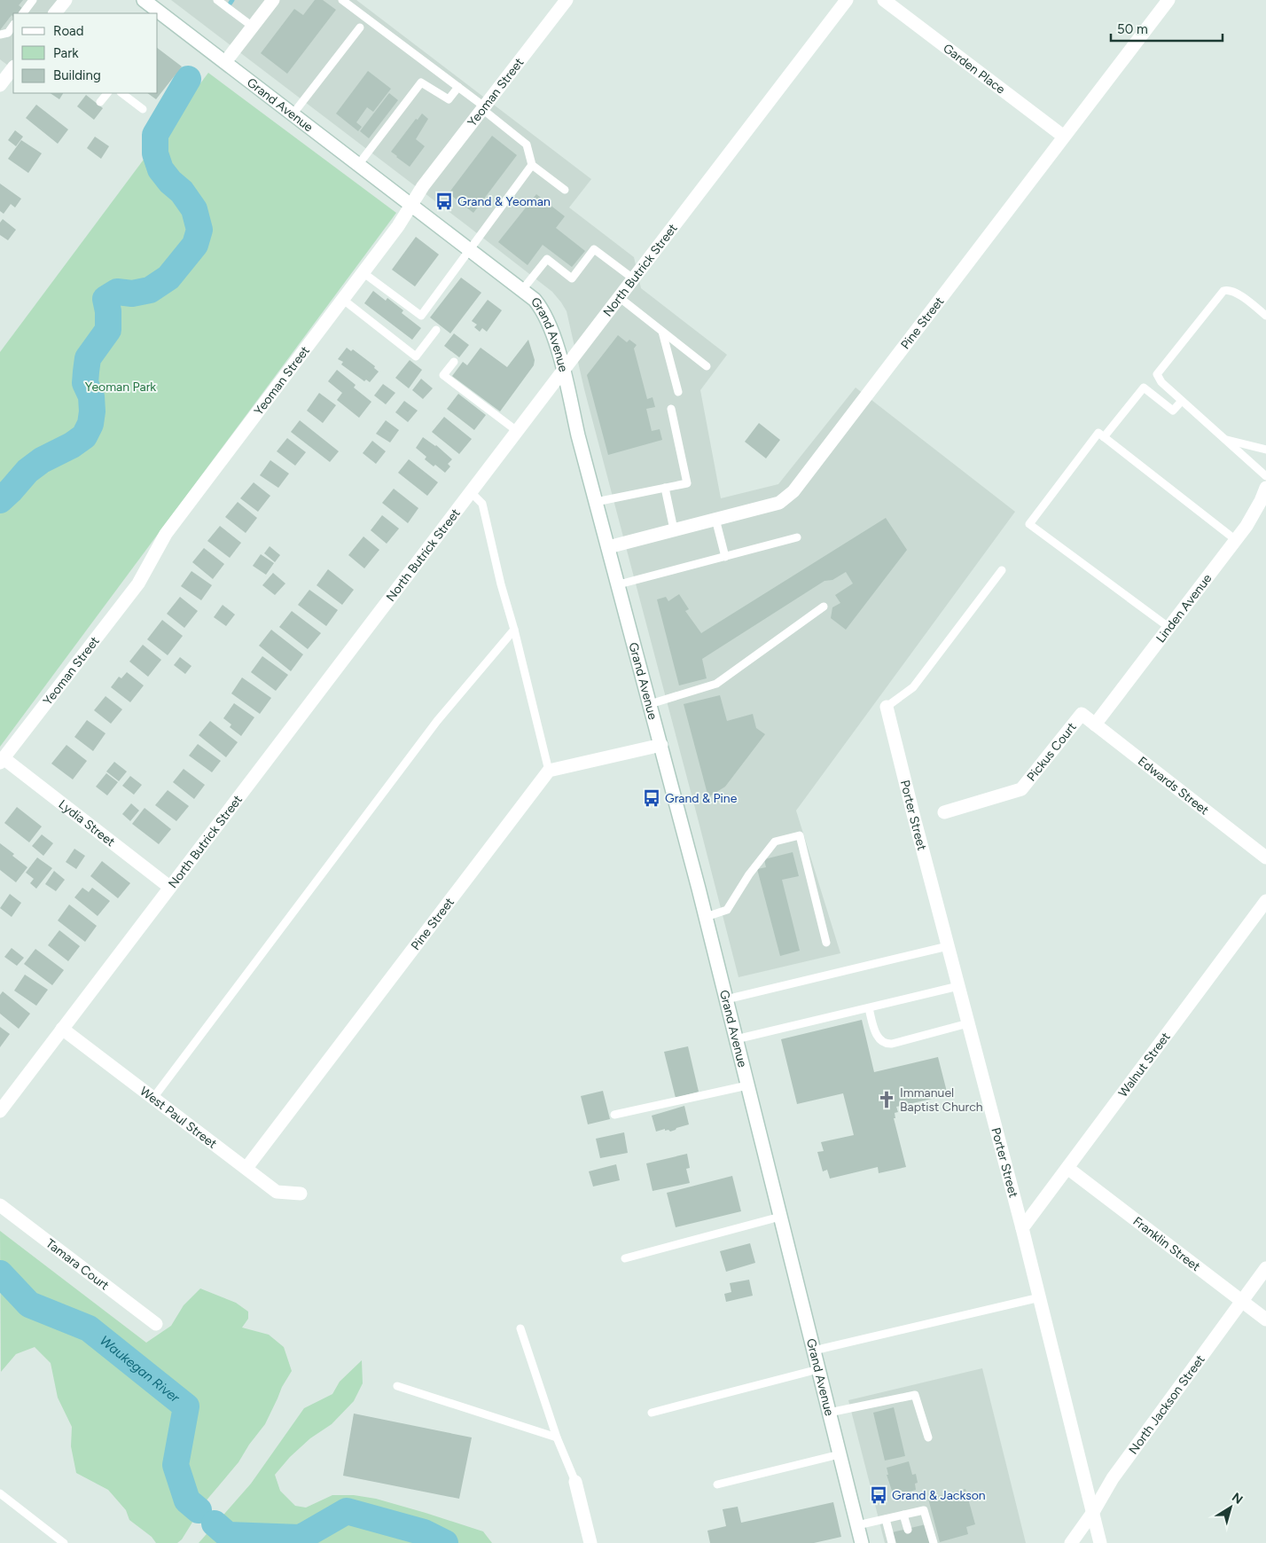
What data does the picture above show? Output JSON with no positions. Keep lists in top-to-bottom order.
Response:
{
  "streets": {
    "street": [
      "Garden Place",
      "Yeoman Street",
      "Grand Avenue",
      "North Butrick Street",
      "Pine Street",
      "Linden Avenue",
      "Pickus Court",
      "Edwards Street",
      "Porter Street",
      "Lydia Street",
      "Walnut Street",
      "West Paul Street",
      "Franklin Street",
      "Tamara Court",
      "North Jackson Street"
    ]
  },
  "crossings": [
    ["Garden Place", "Pine Street"],
    ["Yeoman Street", "Grand Avenue"],
    ["Yeoman Street", "Lydia Street"],
    ["Grand Avenue", "North Butrick Street"],
    ["Grand Avenue", "Pine Street"],
    ["North Butrick Street", "Lydia Street"],
    ["North Butrick Street", "West Paul Street"],
    ["Pine Street", "West Paul Street"],
    ["Linden Avenue", "Edwards Street"],
    ["Pickus Court", "Edwards Street"],
    ["Porter Street", "Walnut Street"],
    ["Porter Street", "North Jackson Street"],
    ["Walnut Street", "Franklin Street"],
    ["Franklin Street", "North Jackson Street"]
  ],
  "water": ["Waukegan River"],
  "parks": ["Yeoman Park"],
  "places": {
    "bus stop": ["Grand & Yeoman", "Grand & Pine", "Grand & Jackson"],
    "church": ["Immanuel Baptist Church"]
  },
  "legend": ["Road", "Park", "Building"],
  "scale_bar": "50 m",
  "north": "top right"
}
